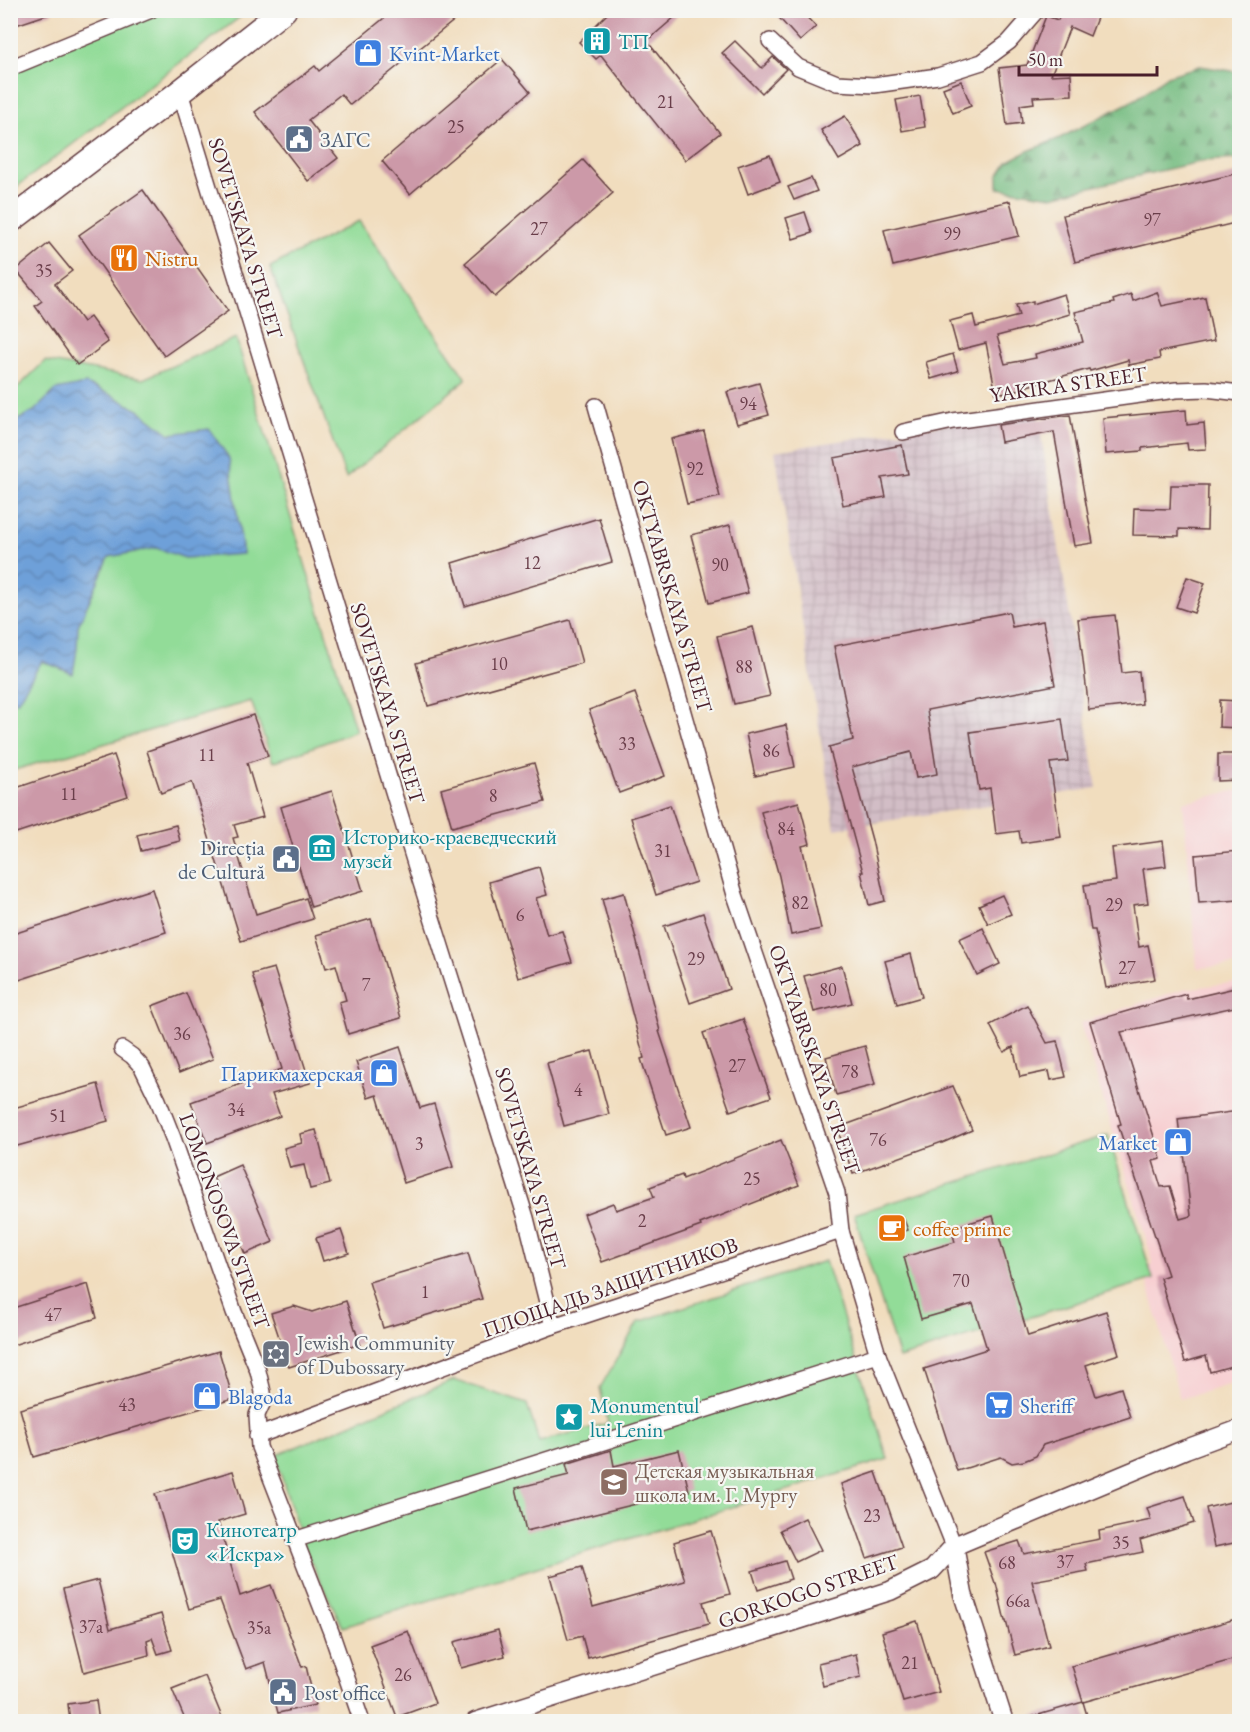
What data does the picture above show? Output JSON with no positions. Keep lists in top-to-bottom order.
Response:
{
  "streets": {
    "street": [
      "SOVETSKAYA STREET",
      "YAKIRA STREET",
      "OKTYABRSKAYA STREET",
      "LOMONOSOVA STREET",
      "ПЛОЩАДЬ ЗАЩИТНИКОВ",
      "GORKOGO STREET"
    ]
  },
  "crossings": [
    ["SOVETSKAYA STREET", "ПЛОЩАДЬ ЗАЩИТНИКОВ"],
    ["OKTYABRSKAYA STREET", "ПЛОЩАДЬ ЗАЩИТНИКОВ"],
    ["OKTYABRSKAYA STREET", "GORKOGO STREET"],
    ["LOMONOSOVA STREET", "ПЛОЩАДЬ ЗАЩИТНИКОВ"]
  ],
  "places": {
    "building": ["ТП"],
    "shop": [
      "Kvint-Market",
      "Парикмахерская",
      "Market",
      "Blagoda"
    ],
    "public building": ["ЗАГС", "Direcția de Cultură", "Post office"],
    "restaurant": ["Nistru"],
    "museum": ["Историко-краеведческий музей"],
    "cafe": ["coffee prime"],
    "synagogue": ["Jewish Community of Dubossary"],
    "supermarket": ["Sheriff"],
    "place": ["Monumentul lui Lenin"],
    "school or university": ["Детская музыкальная школа им. Г. Мургу"],
    "theatre": ["Кинотеатр «Искра»"]
  },
  "house_numbers": [
    "21",
    "25",
    "97",
    "27",
    "99",
    "35",
    "94",
    "92",
    "12",
    "90",
    "10",
    "88",
    "33",
    "86",
    "11",
    "11",
    "8",
    "84",
    "31",
    "82",
    "29",
    "6",
    "29",
    "27",
    "7",
    "80",
    "36",
    "27",
    "78",
    "4",
    "34",
    "51",
    "76",
    "3",
    "25",
    "2",
    "70",
    "1",
    "47",
    "43",
    "23",
    "35",
    "37",
    "68",
    "66а",
    "37а",
    "35а",
    "21",
    "26"
  ],
  "scale_bar": "50 m"
}
